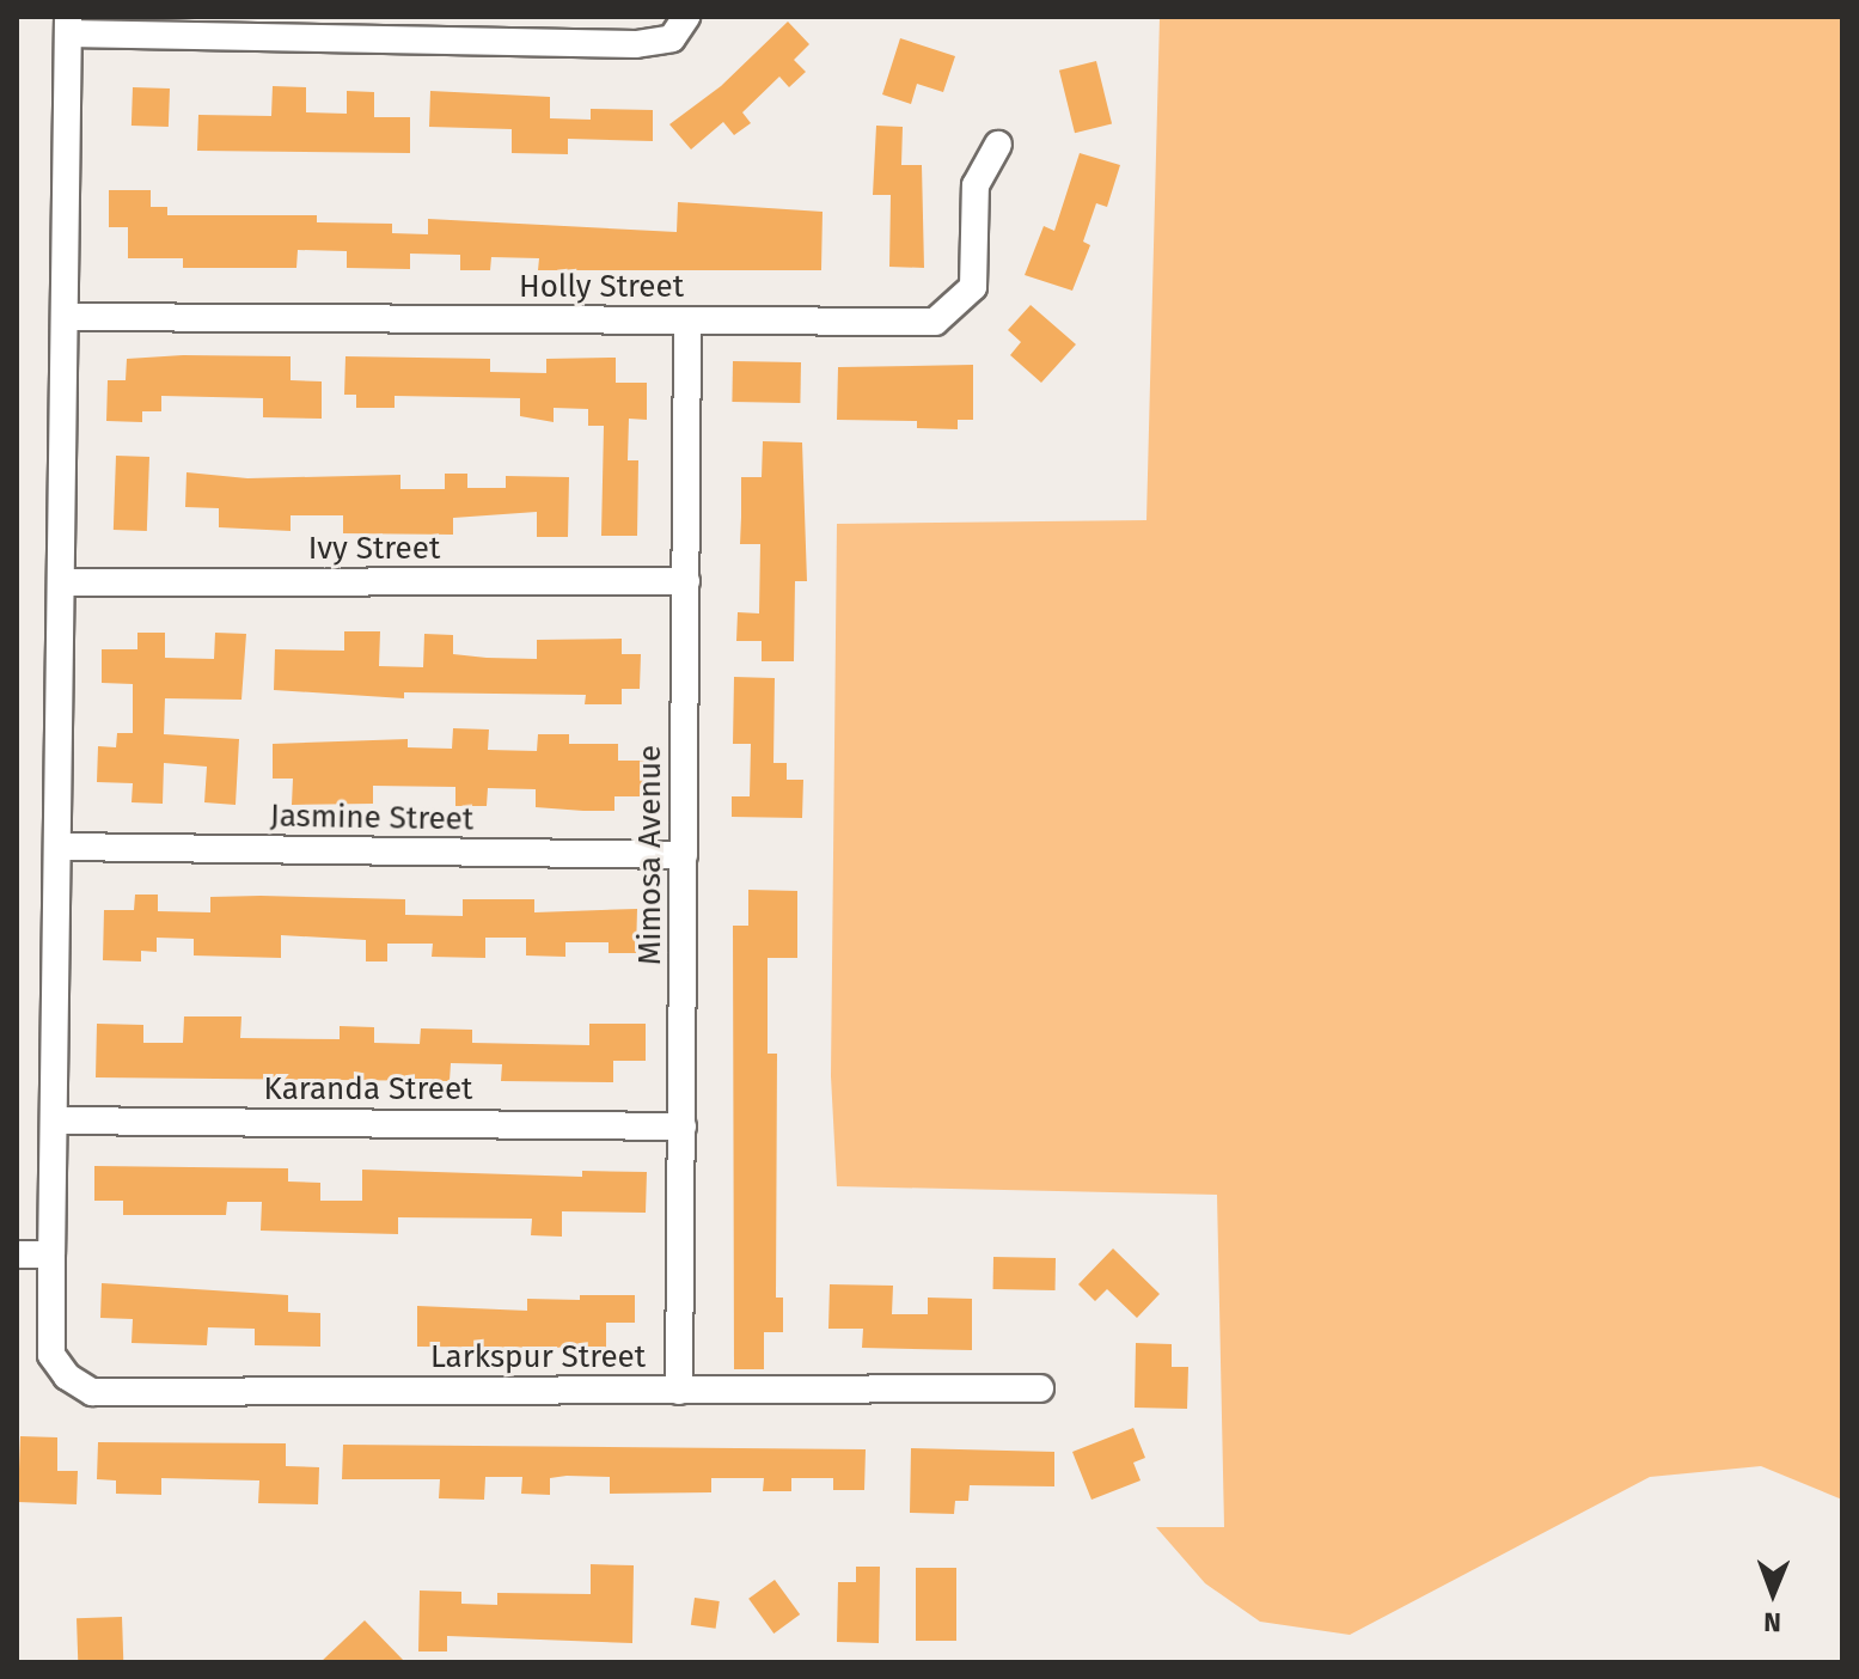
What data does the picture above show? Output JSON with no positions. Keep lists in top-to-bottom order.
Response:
{
  "streets": {
    "street": [
      "Holly Street",
      "Ivy Street",
      "Jasmine Street",
      "Mimosa Avenue",
      "Karanda Street",
      "Larkspur Street"
    ]
  },
  "crossings": [
    ["Holly Street", "Mimosa Avenue"],
    ["Ivy Street", "Mimosa Avenue"],
    ["Jasmine Street", "Mimosa Avenue"],
    ["Mimosa Avenue", "Karanda Street"],
    ["Mimosa Avenue", "Larkspur Street"]
  ],
  "north": "bottom"
}
